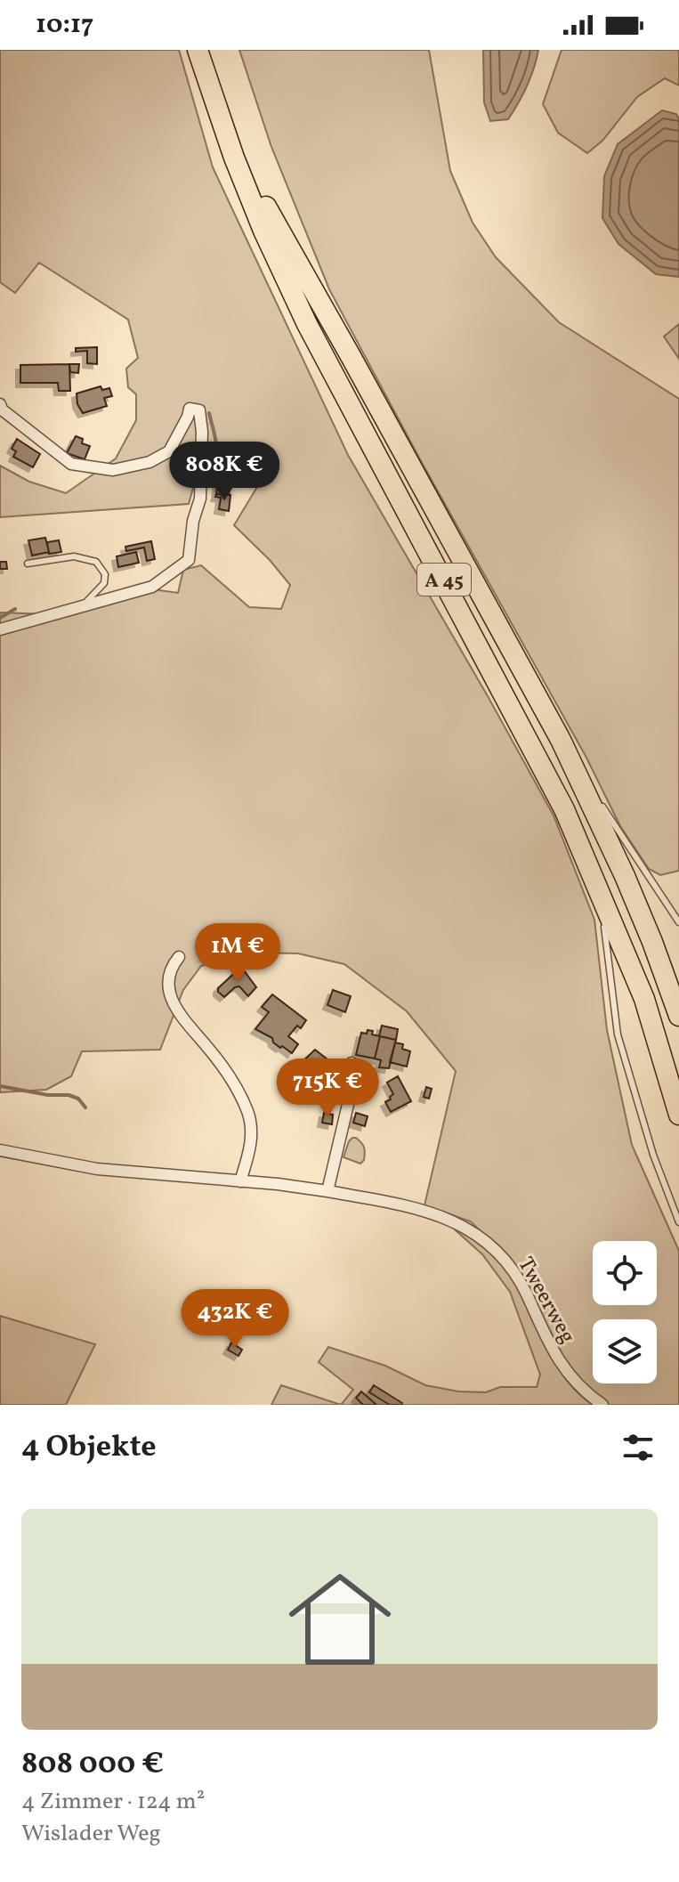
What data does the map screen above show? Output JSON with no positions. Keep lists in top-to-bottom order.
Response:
{
  "streets": {
    "highway": ["A 45"],
    "street": ["Tweerweg"]
  },
  "page": {
    "status": "10:17",
    "price": [
      "808K €",
      "1M €",
      "715K €",
      "432K €"
    ],
    "heading": "4 Objekte",
    "list": [
      {
        "name": "808 000 €",
        "note": "4 Zimmer · 124 m² · Wislader Weg"
      }
    ]
  }
}
